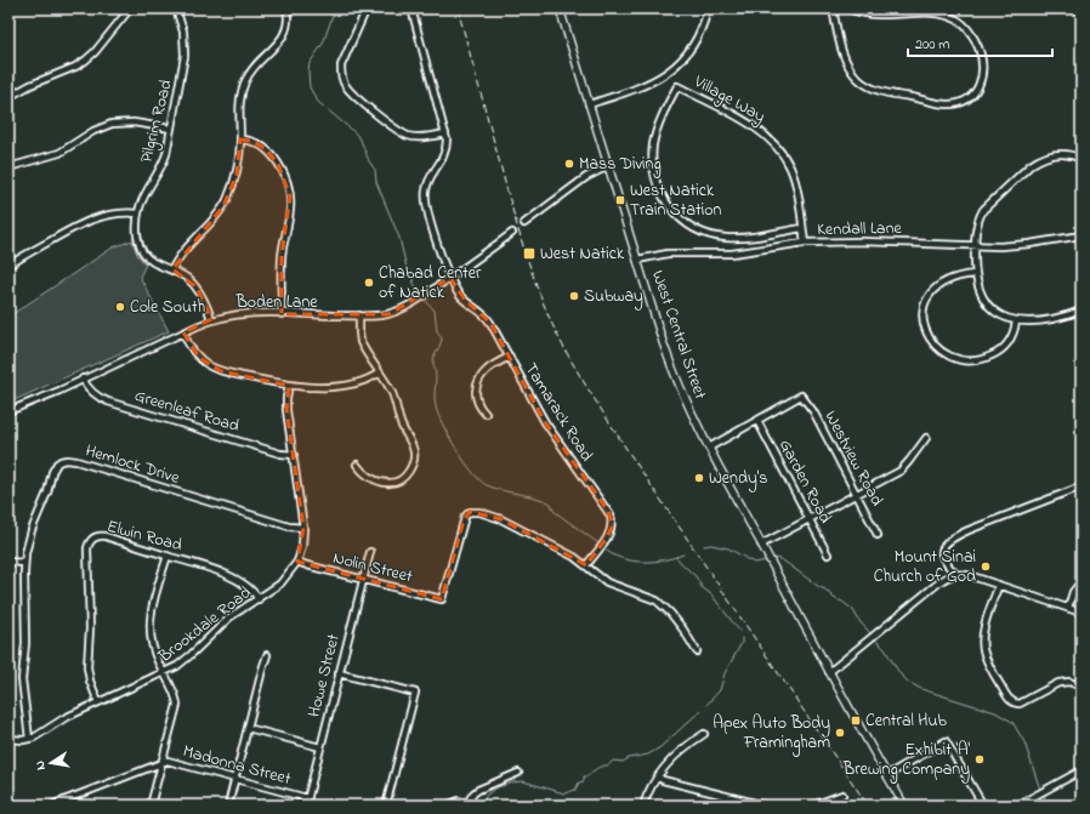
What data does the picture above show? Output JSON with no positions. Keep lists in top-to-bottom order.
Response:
{
  "streets": {
    "main road": ["West Central Street"],
    "street": [
      "Village Way",
      "Pilgrim Road",
      "Kendall Lane",
      "Boden Lane",
      "Greenleaf Road",
      "Tamarack Road",
      "Westview Road",
      "Hemlock Drive",
      "Garden Road",
      "Elwin Road",
      "Nolin Street",
      "Brookdale Road",
      "Howe Street",
      "Madonna Street"
    ]
  },
  "crossings": [
    ["Village Way", "Kendall Lane"],
    ["Pilgrim Road", "Boden Lane"],
    ["Kendall Lane", "West Central Street"],
    ["Boden Lane", "Greenleaf Road"],
    ["Boden Lane", "Tamarack Road"],
    ["Greenleaf Road", "Brookdale Road"],
    ["Tamarack Road", "Nolin Street"],
    ["Westview Road", "Garden Road"],
    ["Hemlock Drive", "Brookdale Road"],
    ["Elwin Road", "Brookdale Road"],
    ["Nolin Street", "Brookdale Road"],
    ["Nolin Street", "Howe Street"],
    ["Howe Street", "Madonna Street"]
  ],
  "places": {
    "other": [
      "Mass Diving",
      "Chabad Center of Natick",
      "Subway",
      "Cole South",
      "Wendy's",
      "Mount Sinai Church of God",
      "Apex Auto Body Framingham",
      "Exhibit 'A' Brewing Company"
    ],
    "transit": ["West Natick Train Station", "West Natick", "Central Hub"]
  },
  "scale_bar": "200 m",
  "north": "left"
}
